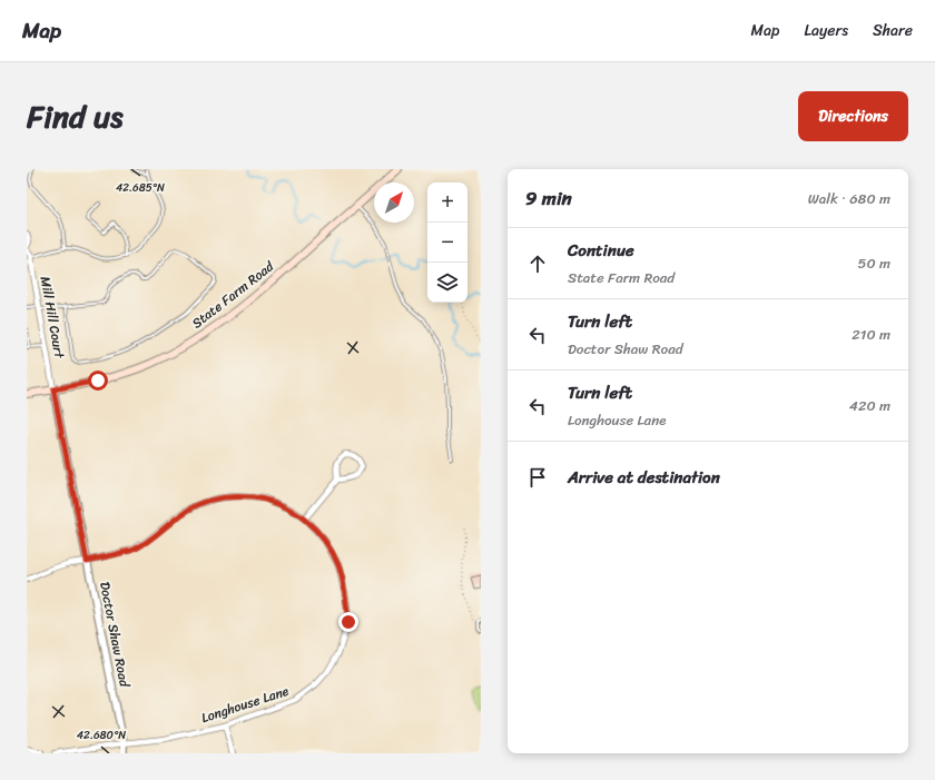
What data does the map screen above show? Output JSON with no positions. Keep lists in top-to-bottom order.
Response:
{
  "streets": {
    "main road": ["State Farm Road"],
    "street": ["Mill Hill Court", "Doctor Shaw Road", "Longhouse Lane"]
  },
  "crossings": [
    ["State Farm Road", "Mill Hill Court"],
    ["State Farm Road", "Doctor Shaw Road"],
    ["Mill Hill Court", "Doctor Shaw Road"],
    ["Doctor Shaw Road", "Longhouse Lane"]
  ],
  "north": "top right",
  "page": {
    "header": "Map",
    "nav": ["Map", "Layers", "Share"],
    "title": "Find us",
    "buttons": "Directions",
    "heading": ["9 min", "Walk · 680 m"],
    "map_buttons": ["+", "−"],
    "list": [
      ["Continue", "State Farm Road", "50 m"],
      ["Turn left", "Doctor Shaw Road", "210 m"],
      ["Turn left", "Longhouse Lane", "420 m"],
      "Arrive at destination"
    ]
  },
  "coordinates": ["42.685°N", "42.680°N"]
}
